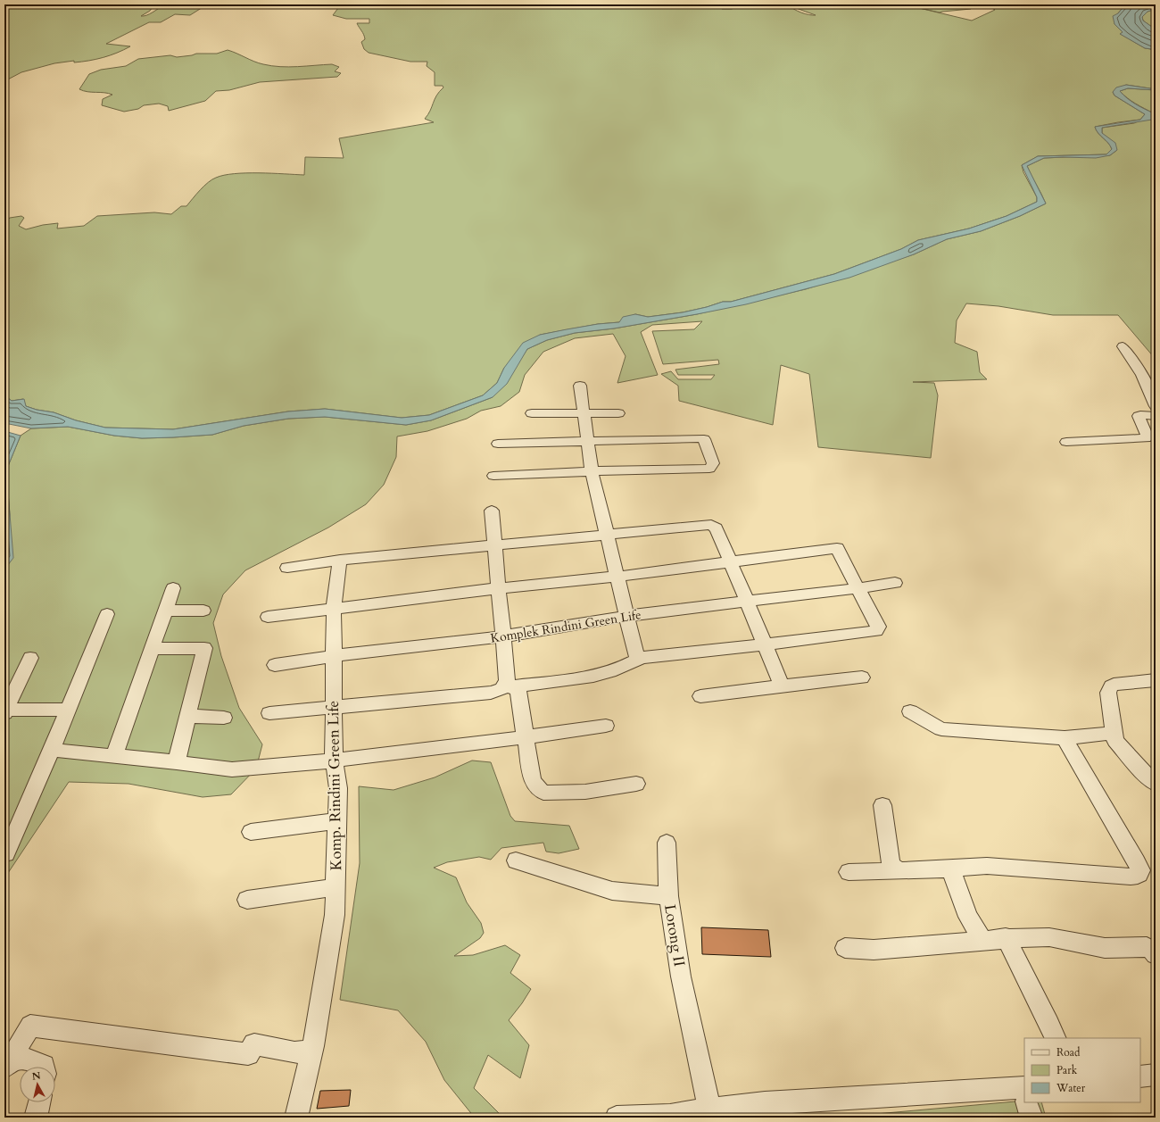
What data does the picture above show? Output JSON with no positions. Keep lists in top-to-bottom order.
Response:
{
  "streets": {
    "street": ["Komplek Rindini Green Life", "Komp. Rindini Green Life", "Lorong II"]
  },
  "crossings": [
    ["Komplek Rindini Green Life", "Komp. Rindini Green Life"]
  ],
  "legend": ["Road", "Park", "Water"],
  "north": "top"
}
